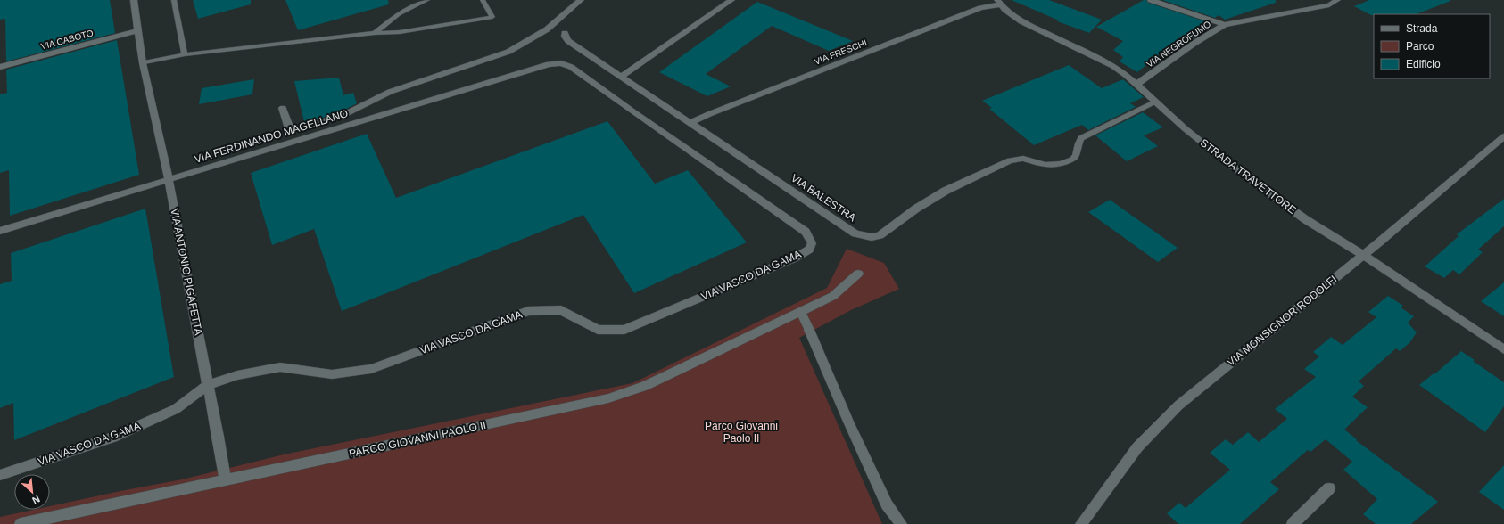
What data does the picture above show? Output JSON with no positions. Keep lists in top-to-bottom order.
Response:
{
  "streets": {
    "street": [
      "VIA CABOTO",
      "VIA NEGROFUMO",
      "VIA FRESCHI",
      "VIA FERDINANDO MAGELLANO",
      "STRADA TRAVETTORE",
      "VIA BALESTRA",
      "VIA ANTONIO PIGAFETTA",
      "VIA VASCO DA GAMA",
      "VIA MONSIGNOR RODOLFI",
      "PARCO GIOVANNI PAOLO II"
    ]
  },
  "crossings": [
    ["VIA CABOTO", "VIA ANTONIO PIGAFETTA"],
    ["VIA NEGROFUMO", "STRADA TRAVETTORE"],
    ["VIA FRESCHI", "STRADA TRAVETTORE"],
    ["VIA FRESCHI", "VIA BALESTRA"],
    ["VIA FERDINANDO MAGELLANO", "VIA ANTONIO PIGAFETTA"],
    ["VIA FERDINANDO MAGELLANO", "VIA VASCO DA GAMA"],
    ["STRADA TRAVETTORE", "VIA MONSIGNOR RODOLFI"],
    ["VIA ANTONIO PIGAFETTA", "VIA VASCO DA GAMA"],
    ["VIA ANTONIO PIGAFETTA", "PARCO GIOVANNI PAOLO II"]
  ],
  "parks": ["Parco Giovanni Paolo II"],
  "legend": ["Strada", "Parco", "Edificio"],
  "north": "bottom right"
}
